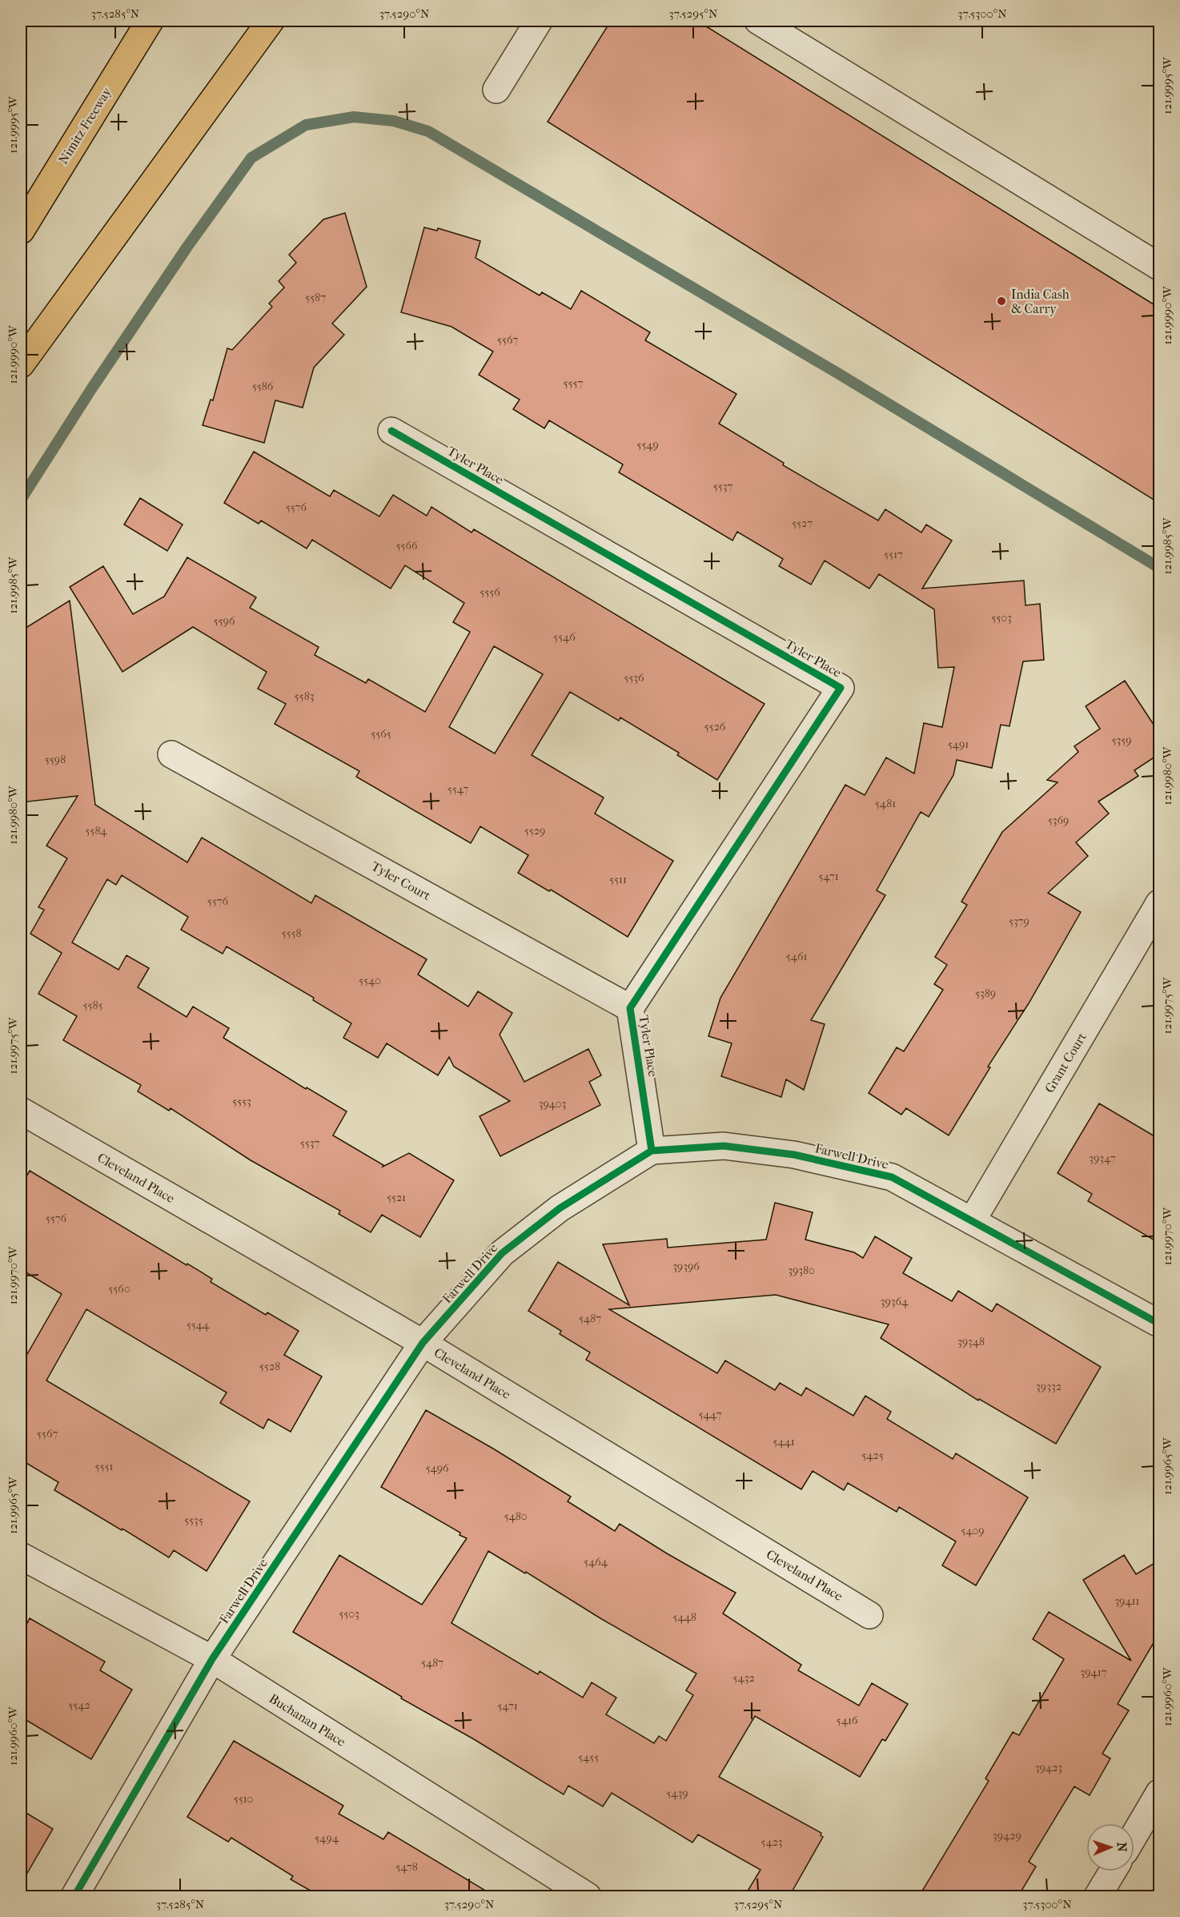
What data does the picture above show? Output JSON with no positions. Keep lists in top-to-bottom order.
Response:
{
  "streets": {
    "highway": ["Nimitz Freeway"],
    "street": [
      "Tyler Place",
      "Tyler Court",
      "Grant Court",
      "Farwell Drive",
      "Cleveland Place",
      "Buchanan Place"
    ]
  },
  "crossings": [
    ["Tyler Place", "Tyler Court"],
    ["Tyler Place", "Farwell Drive"],
    ["Grant Court", "Farwell Drive"],
    ["Farwell Drive", "Cleveland Place"],
    ["Farwell Drive", "Buchanan Place"]
  ],
  "places": ["India Cash & Carry"],
  "house_numbers": [
    "5587",
    "5567",
    "5557",
    "5586",
    "5549",
    "5537",
    "5576",
    "5527",
    "5566",
    "5517",
    "5556",
    "5503",
    "5596",
    "5546",
    "5536",
    "5583",
    "5526",
    "5565",
    "5359",
    "5491",
    "5598",
    "5547",
    "5481",
    "5369",
    "5584",
    "5529",
    "5471",
    "5511",
    "5576",
    "5379",
    "5558",
    "5461",
    "5540",
    "5389",
    "5585",
    "5553",
    "39403",
    "5537",
    "39347",
    "5521",
    "5576",
    "39396",
    "39380",
    "5560",
    "39364",
    "5487",
    "5544",
    "39348",
    "5528",
    "39332",
    "5447",
    "5567",
    "5441",
    "5425",
    "5551",
    "5496",
    "5480",
    "5535",
    "5409",
    "5464",
    "39411",
    "5503",
    "5448",
    "5487",
    "39417",
    "5432",
    "5542",
    "5471",
    "5416",
    "5455",
    "39423",
    "5439",
    "5510",
    "39429",
    "5494",
    "5423",
    "5478"
  ],
  "north": "right",
  "coordinates": [
    "37.5285°N",
    "37.5290°N",
    "37.5295°N",
    "37.5300°N",
    "121.9995°W",
    "121.9990°W",
    "121.9985°W",
    "121.9980°W",
    "121.9975°W",
    "121.9970°W",
    "121.9965°W",
    "121.9960°W"
  ]
}
